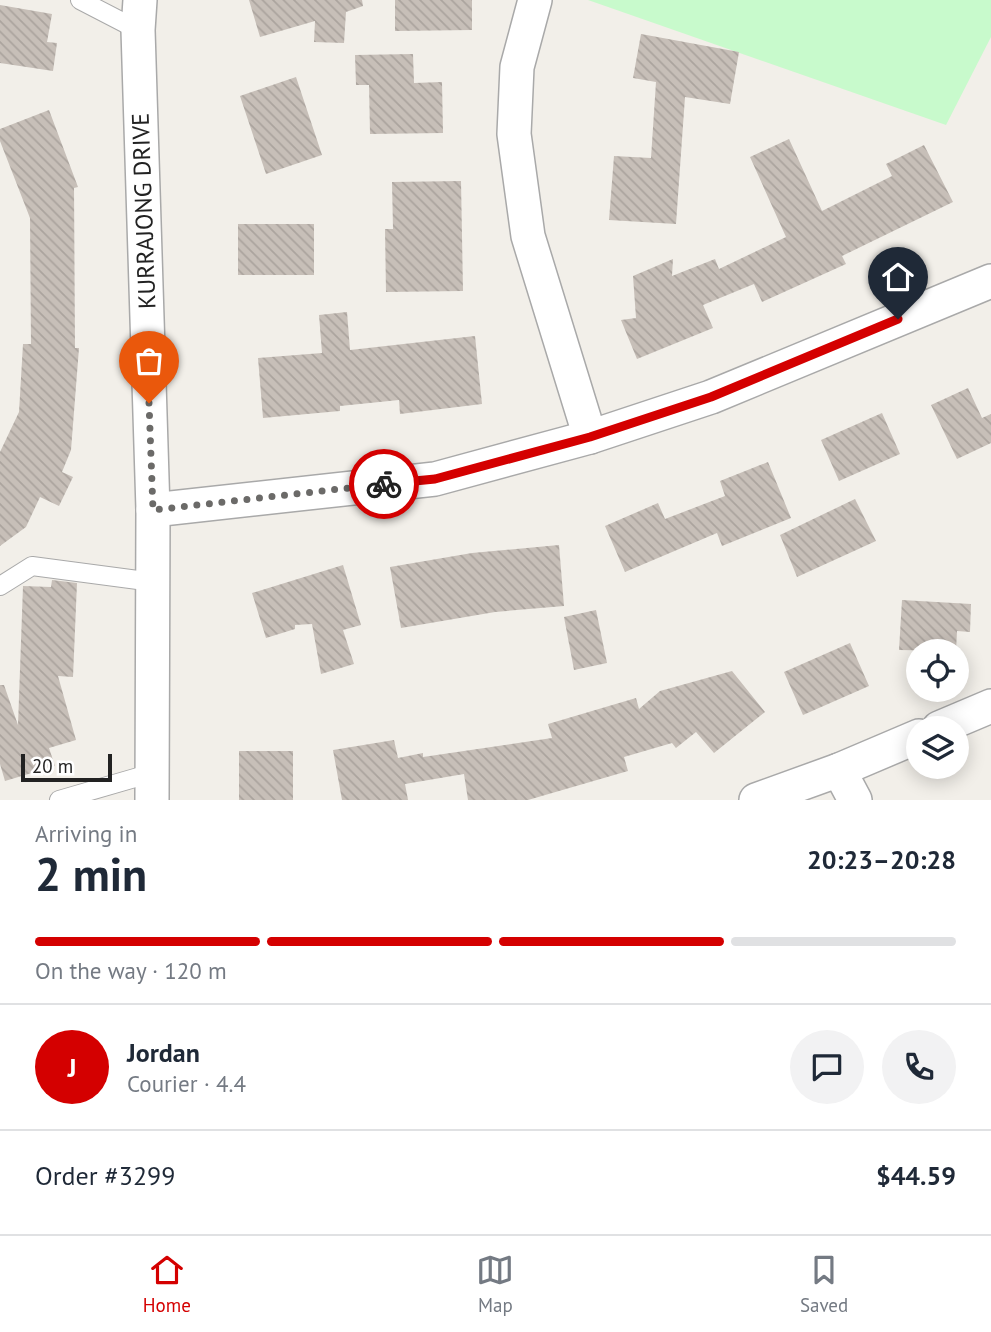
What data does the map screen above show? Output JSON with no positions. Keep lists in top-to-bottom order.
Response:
{
  "streets": {
    "street": ["KURRAJONG DRIVE"]
  },
  "scale_bar": "20 m",
  "page": {
    "scale": "20 m",
    "heading": ["2 min", "Arriving in", "20:23–20:28"],
    "panel": [
      "Jordan",
      "Courier · 4.4",
      "Order #3299",
      "$44.59"
    ],
    "bar": "On the way · 120 m",
    "round": "J",
    "tabs": ["Home", "Map", "Saved"]
  }
}
